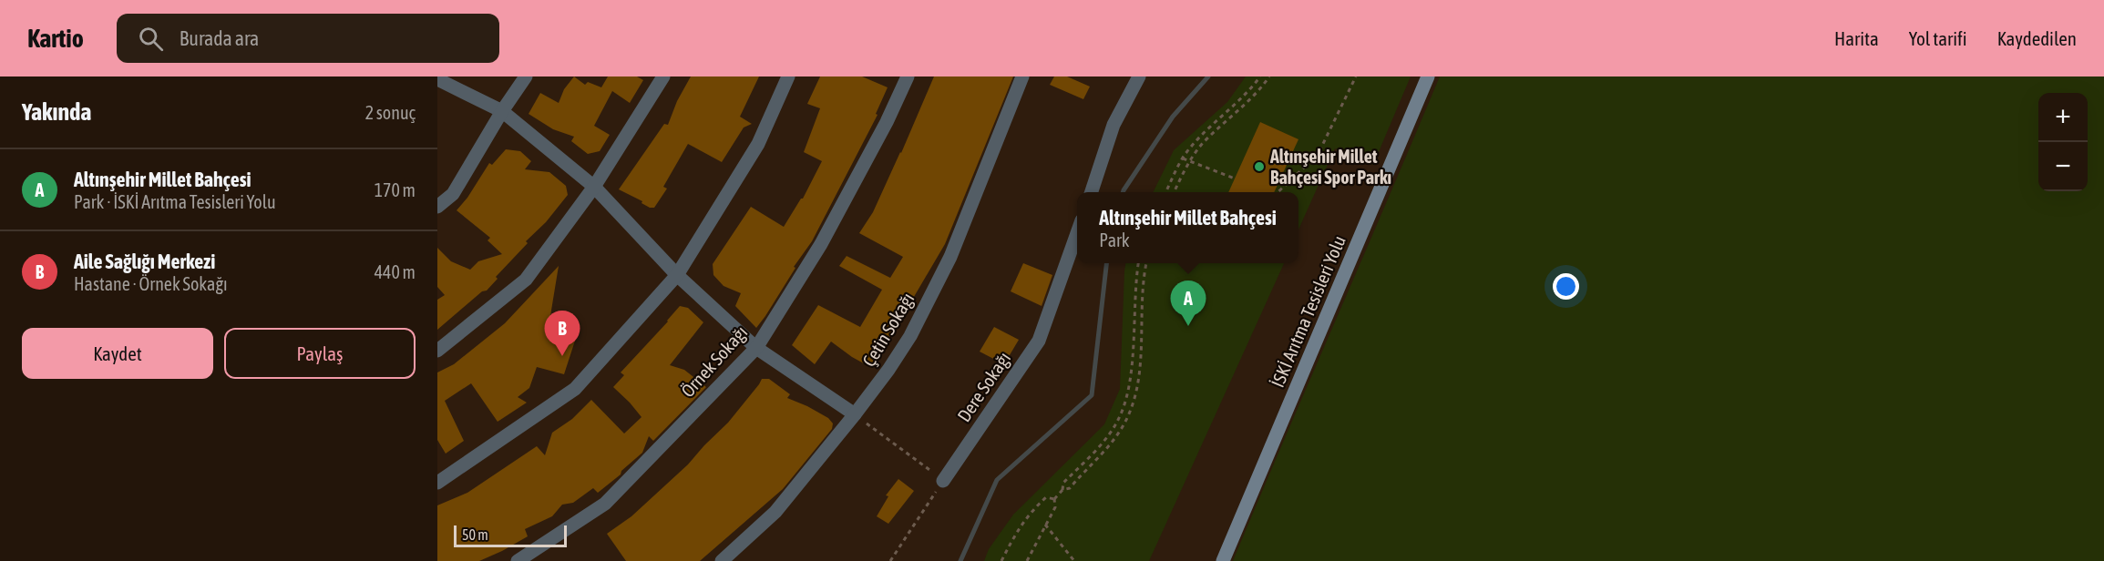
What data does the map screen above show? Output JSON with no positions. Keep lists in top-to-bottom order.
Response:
{
  "streets": {
    "main road": ["İSKİ Arıtma Tesisleri Yolu"],
    "street": ["Çetin Sokağı", "Örnek Sokağı", "Dere Sokağı"]
  },
  "places": ["Altınşehir Millet Bahçesi Spor Parkı"],
  "scale_bar": "50 m",
  "page": {
    "header": "Kartio",
    "search": "Burada ara",
    "nav": ["Harita", "Yol tarifi", "Kaydedilen"],
    "heading": ["Yakında", "2 sonuç"],
    "map_buttons": ["+", "−"],
    "list": [
      {
        "mark": "A",
        "name": "Altınşehir Millet Bahçesi",
        "note": "Park · İSKİ Arıtma Tesisleri Yolu",
        "value": "170 m"
      },
      {
        "mark": "B",
        "name": "Aile Sağlığı Merkezi",
        "note": "Hastane · Örnek Sokağı",
        "value": "440 m"
      }
    ],
    "popup": ["Altınşehir Millet Bahçesi", "Park"],
    "pins": ["A", "B"],
    "buttons": ["Kaydet", "Paylaş"],
    "scale": "50 m"
  }
}
